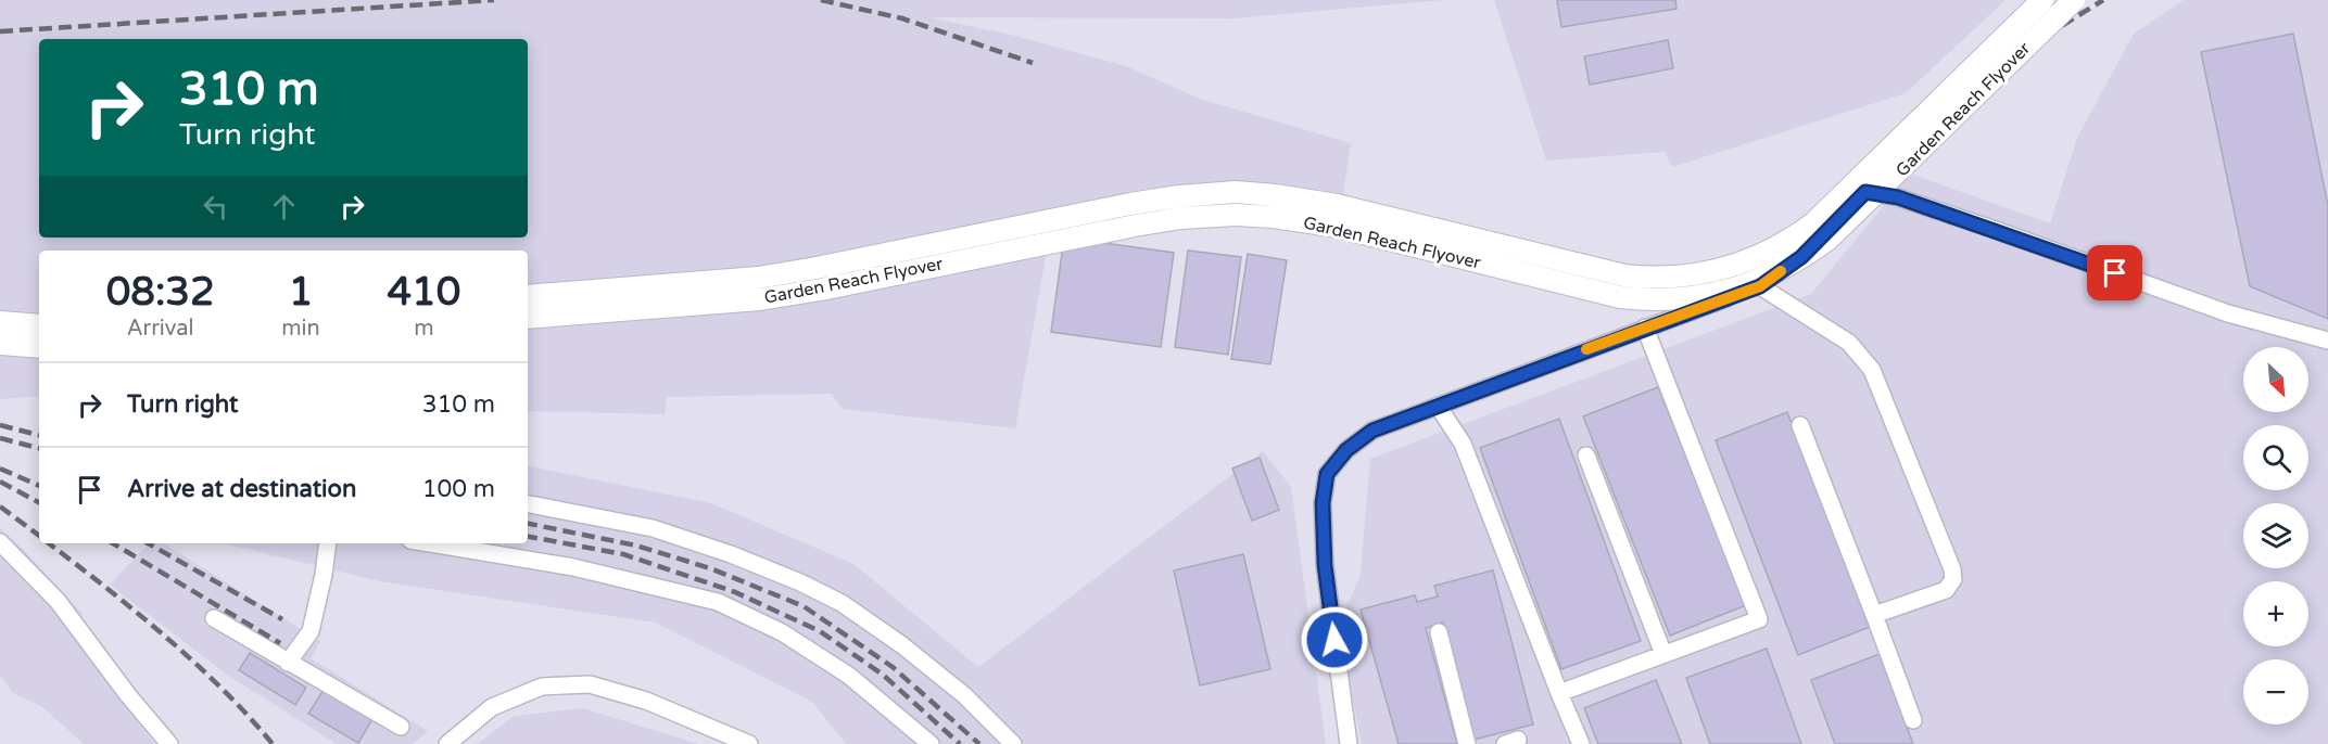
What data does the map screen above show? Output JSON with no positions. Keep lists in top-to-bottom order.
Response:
{
  "streets": {
    "main road": ["Garden Reach Flyover"]
  },
  "north": "bottom right",
  "page": {
    "turn": ["310 m", "Turn right"],
    "eta": [
      "08:32",
      "Arrival",
      "1",
      "min",
      "410",
      "m"
    ],
    "map_buttons": ["+", "−"],
    "list": [
      {
        "name": "Turn right",
        "value": "310 m"
      },
      {
        "name": "Arrive at destination",
        "value": "100 m"
      }
    ]
  }
}
